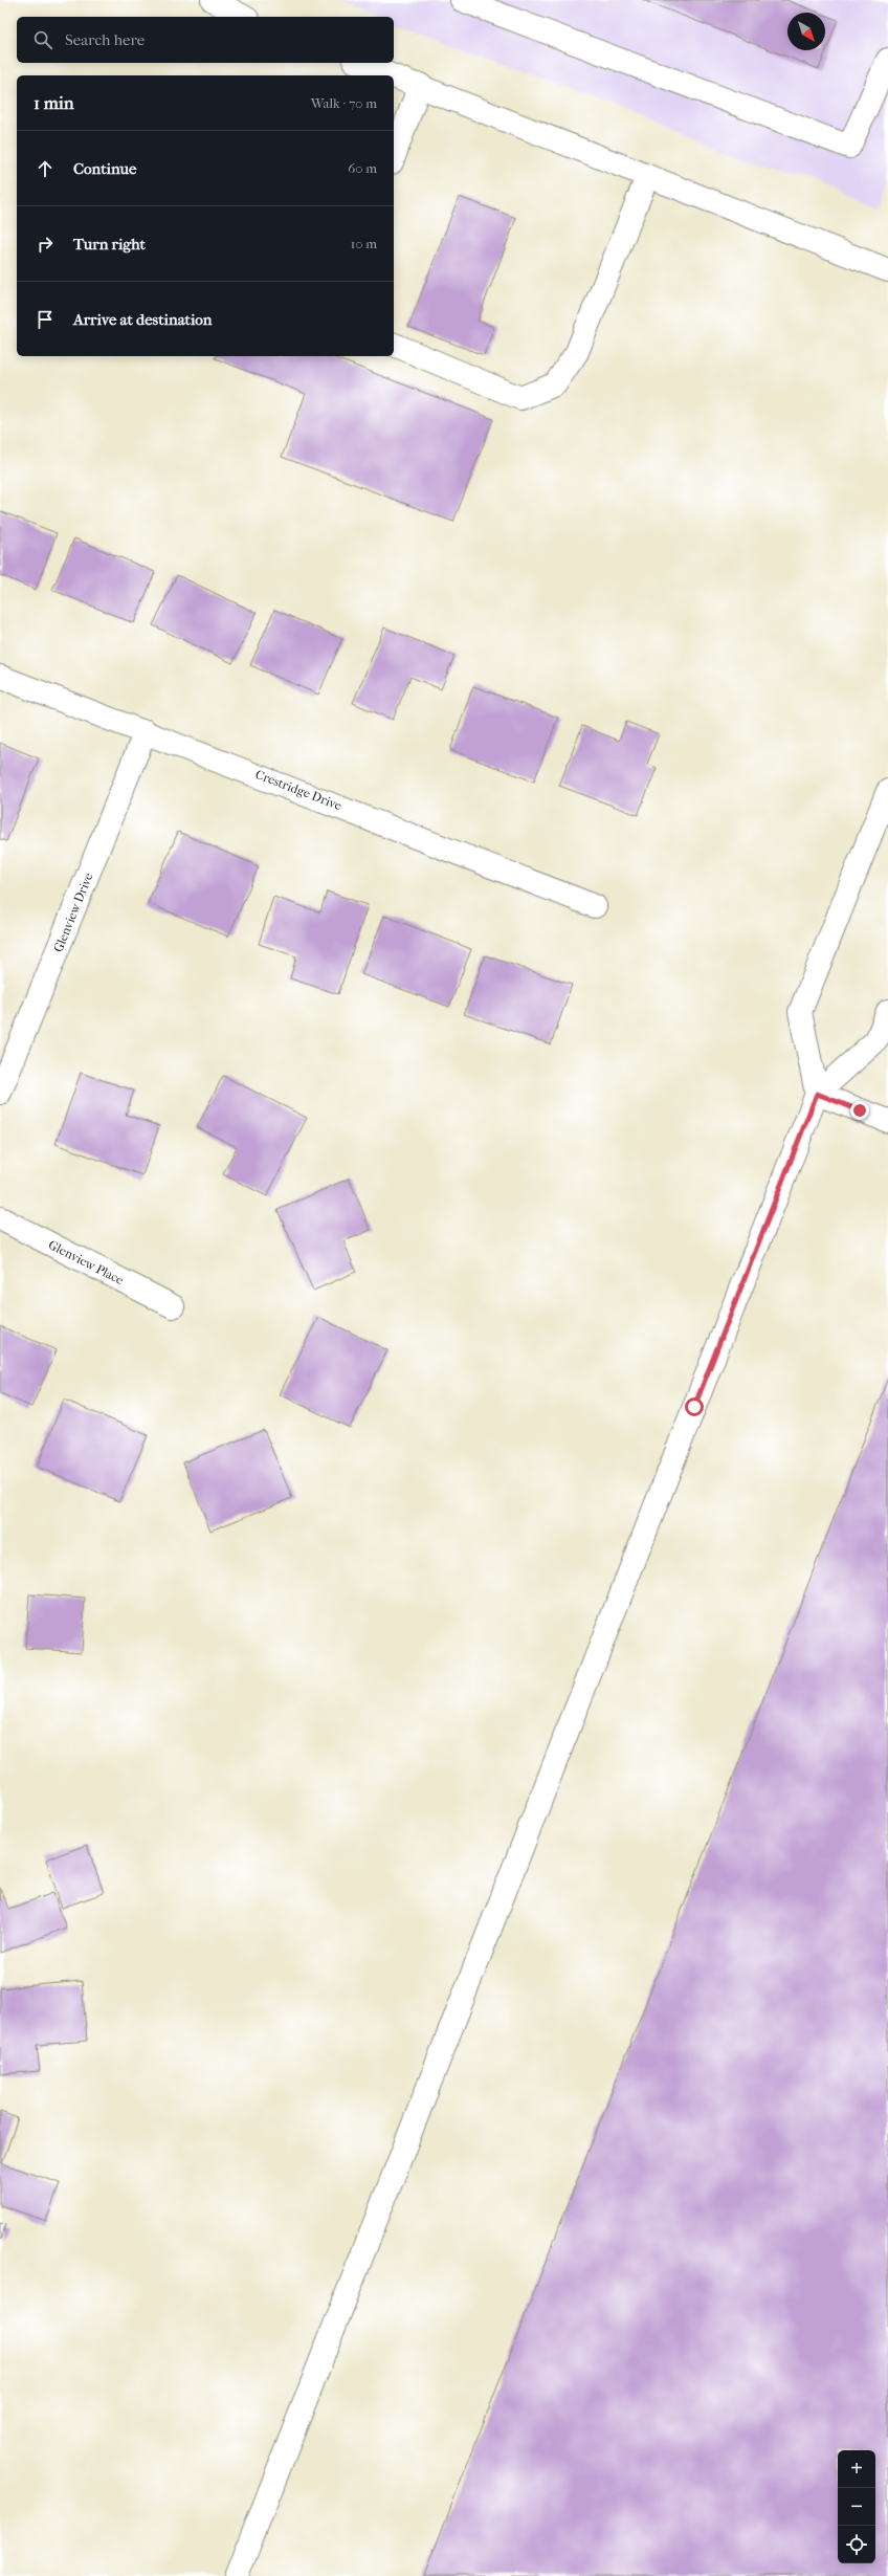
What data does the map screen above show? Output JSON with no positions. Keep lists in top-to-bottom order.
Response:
{
  "streets": {
    "street": ["Crestridge Drive", "Glenview Drive", "Glenview Place"]
  },
  "crossings": [
    ["Crestridge Drive", "Glenview Drive"]
  ],
  "north": "bottom right",
  "page": {
    "search": "Search here",
    "heading": ["1 min", "Walk · 70 m"],
    "list": [
      ["Continue", "60 m"],
      ["Turn right", "10 m"],
      "Arrive at destination"
    ],
    "map_buttons": ["+", "−"]
  }
}
